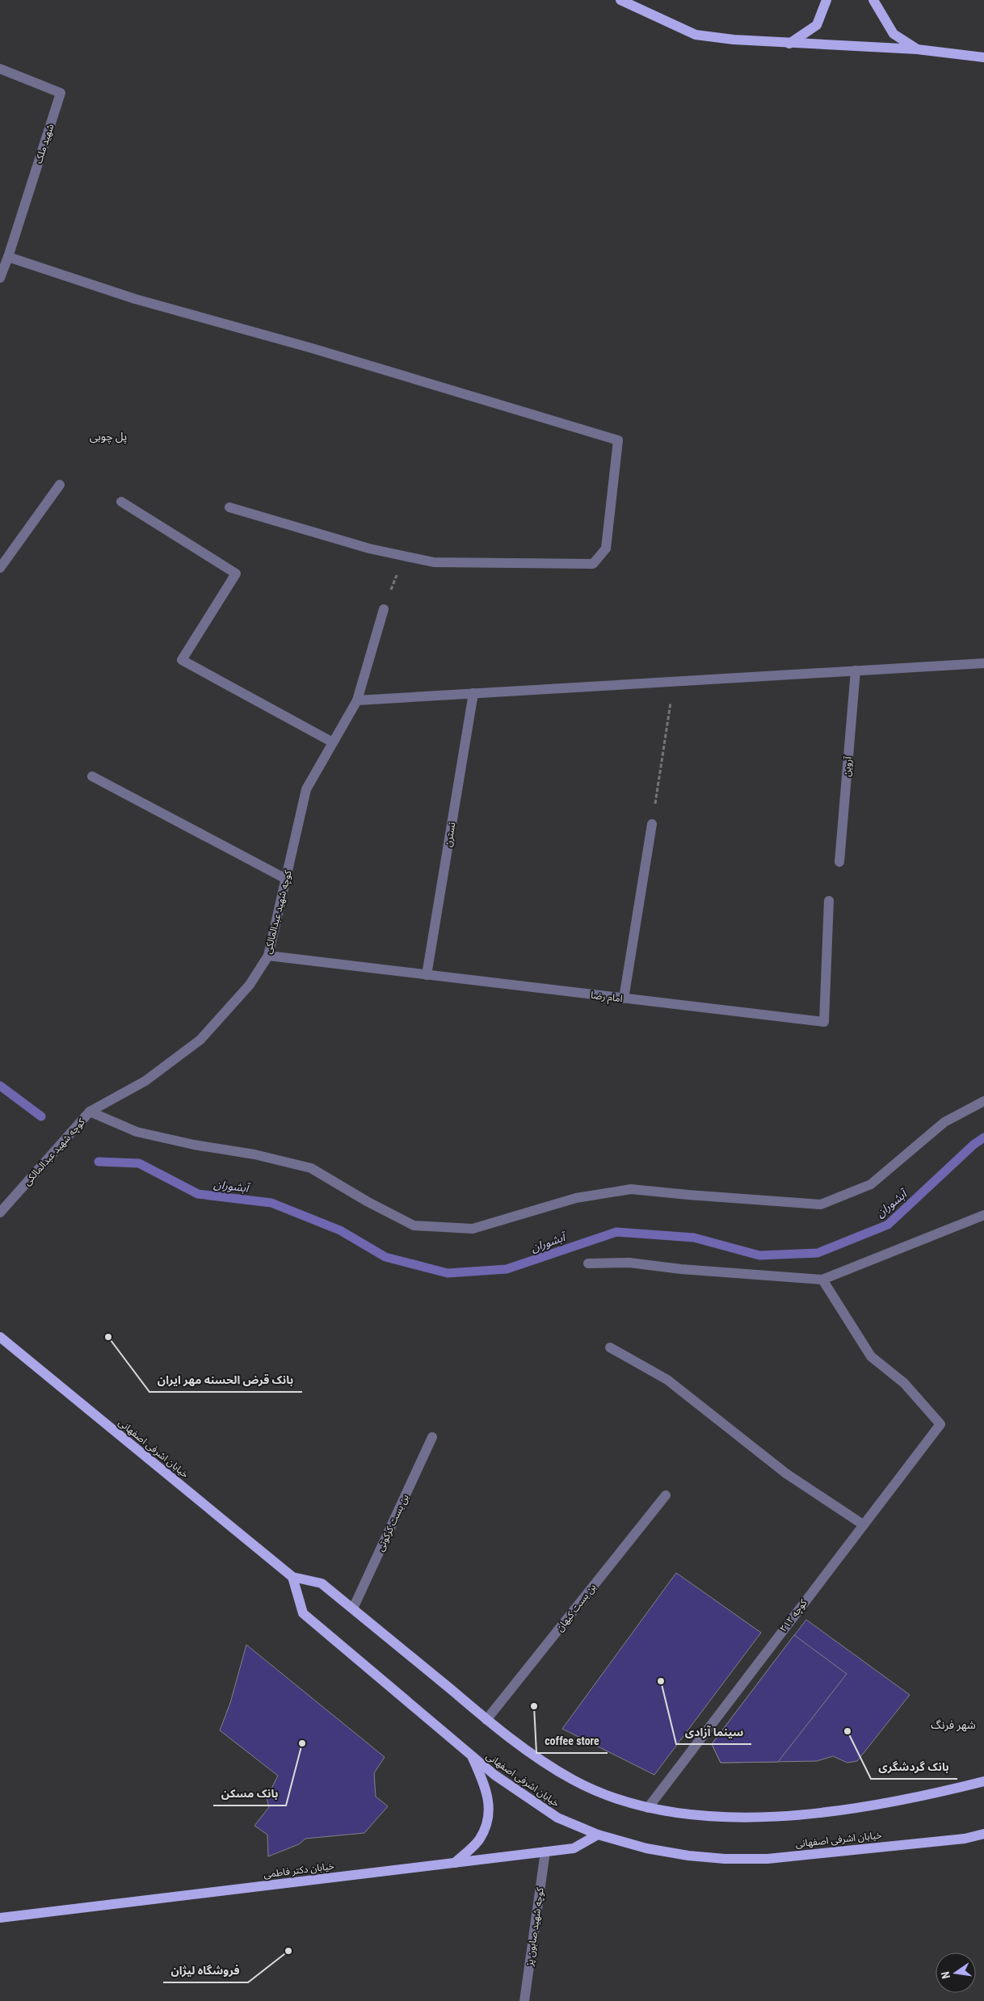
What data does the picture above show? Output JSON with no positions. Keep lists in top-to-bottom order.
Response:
{
  "streets": {
    "main road": ["خیابان اشرفی اصفهانی", "خیابان دکتر فاطمی"],
    "street": [
      "شهید ملک",
      "آروین",
      "نسترن",
      "کوچه شهید عبدالمالکی",
      "امام رضا",
      "بن بست کرکوتی",
      "بن بست کیهان",
      "کوچه ۲۱۲",
      "کوچه شهید صابون پز"
    ]
  },
  "crossings": [
    ["نسترن", "امام رضا"],
    ["کوچه شهید عبدالمالکی", "امام رضا"],
    ["خیابان اشرفی اصفهانی", "بن بست کرکوتی"],
    ["خیابان اشرفی اصفهانی", "بن بست کیهان"],
    ["خیابان اشرفی اصفهانی", "کوچه ۲۱۲"],
    ["خیابان اشرفی اصفهانی", "خیابان دکتر فاطمی"],
    ["خیابان دکتر فاطمی", "کوچه شهید صابون پز"]
  ],
  "districts": ["پل چوبی", "شهر فرنگ"],
  "water": ["آبشوران"],
  "places": [
    "بانک قرض الحسنه مهر ایران",
    "سینما آزادی",
    "coffee store",
    "بانک گردشگری",
    "بانک مسکن",
    "فروشگاه لیژان"
  ],
  "north": "left"
}
